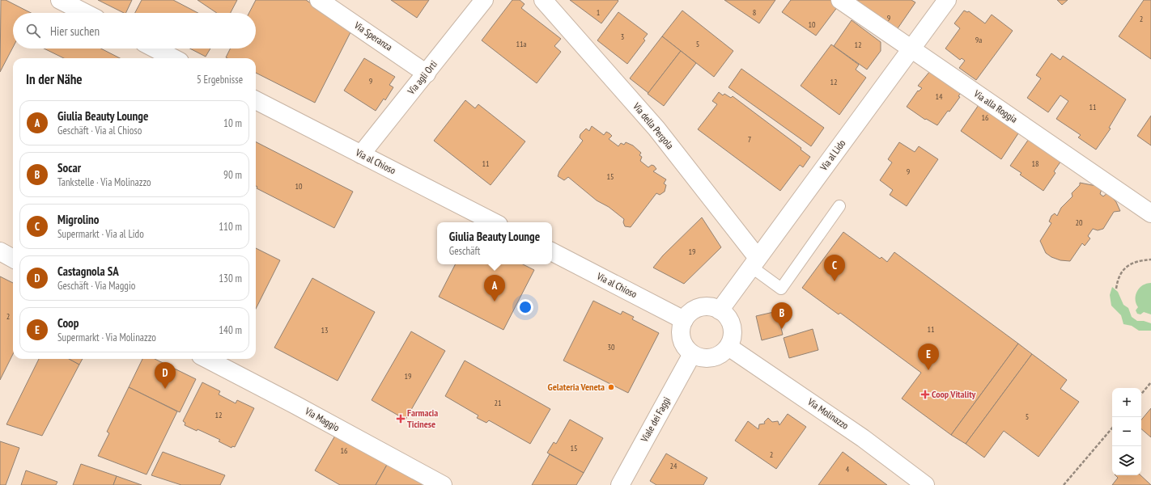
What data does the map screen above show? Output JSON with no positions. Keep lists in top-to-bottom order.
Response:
{
  "streets": {
    "street": [
      "Via Speranza",
      "Via agli Orti",
      "Via alla Roggia",
      "Via della Pergola",
      "Via al Lido",
      "Via al Chioso",
      "Via Molinazzo",
      "Via Maggio",
      "Viale dei Faggi"
    ]
  },
  "crossings": [
    ["Via Speranza", "Via agli Orti"],
    ["Via agli Orti", "Via al Chioso"],
    ["Via alla Roggia", "Via al Lido"],
    ["Via della Pergola", "Via al Lido"],
    ["Via al Lido", "Via al Chioso"],
    ["Via al Lido", "Via Molinazzo"],
    ["Via al Lido", "Viale dei Faggi"],
    ["Via al Chioso", "Via Molinazzo"],
    ["Via al Chioso", "Viale dei Faggi"],
    ["Via Molinazzo", "Viale dei Faggi"]
  ],
  "places": {
    "other": ["Gelateria Veneta"],
    "health": ["Coop Vitality", "Farmacia Ticinese"]
  },
  "house_numbers": [
    "1",
    "8",
    "9",
    "2",
    "10",
    "3",
    "9a",
    "11a",
    "5",
    "12",
    "9",
    "12",
    "14",
    "11",
    "16",
    "7",
    "11",
    "18",
    "9",
    "15",
    "10",
    "20",
    "19",
    "2",
    "11",
    "13",
    "30",
    "19",
    "21",
    "12",
    "5",
    "15",
    "16",
    "2",
    "24",
    "4"
  ],
  "page": {
    "search": "Hier suchen",
    "heading": ["In der Nähe", "5 Ergebnisse"],
    "list": [
      {
        "mark": "A",
        "name": "Giulia Beauty Lounge",
        "note": "Geschäft · Via al Chioso",
        "value": "10 m"
      },
      {
        "mark": "B",
        "name": "Socar",
        "note": "Tankstelle · Via Molinazzo",
        "value": "90 m"
      },
      {
        "mark": "C",
        "name": "Migrolino",
        "note": "Supermarkt · Via al Lido",
        "value": "110 m"
      },
      {
        "mark": "D",
        "name": "Castagnola SA",
        "note": "Geschäft · Via Maggio",
        "value": "130 m"
      },
      {
        "mark": "E",
        "name": "Coop",
        "note": "Supermarkt · Via Molinazzo",
        "value": "140 m"
      }
    ],
    "popup": ["Giulia Beauty Lounge", "Geschäft"],
    "pins": [
      "C",
      "A",
      "B",
      "E",
      "D"
    ],
    "map_buttons": ["+", "−"]
  }
}
